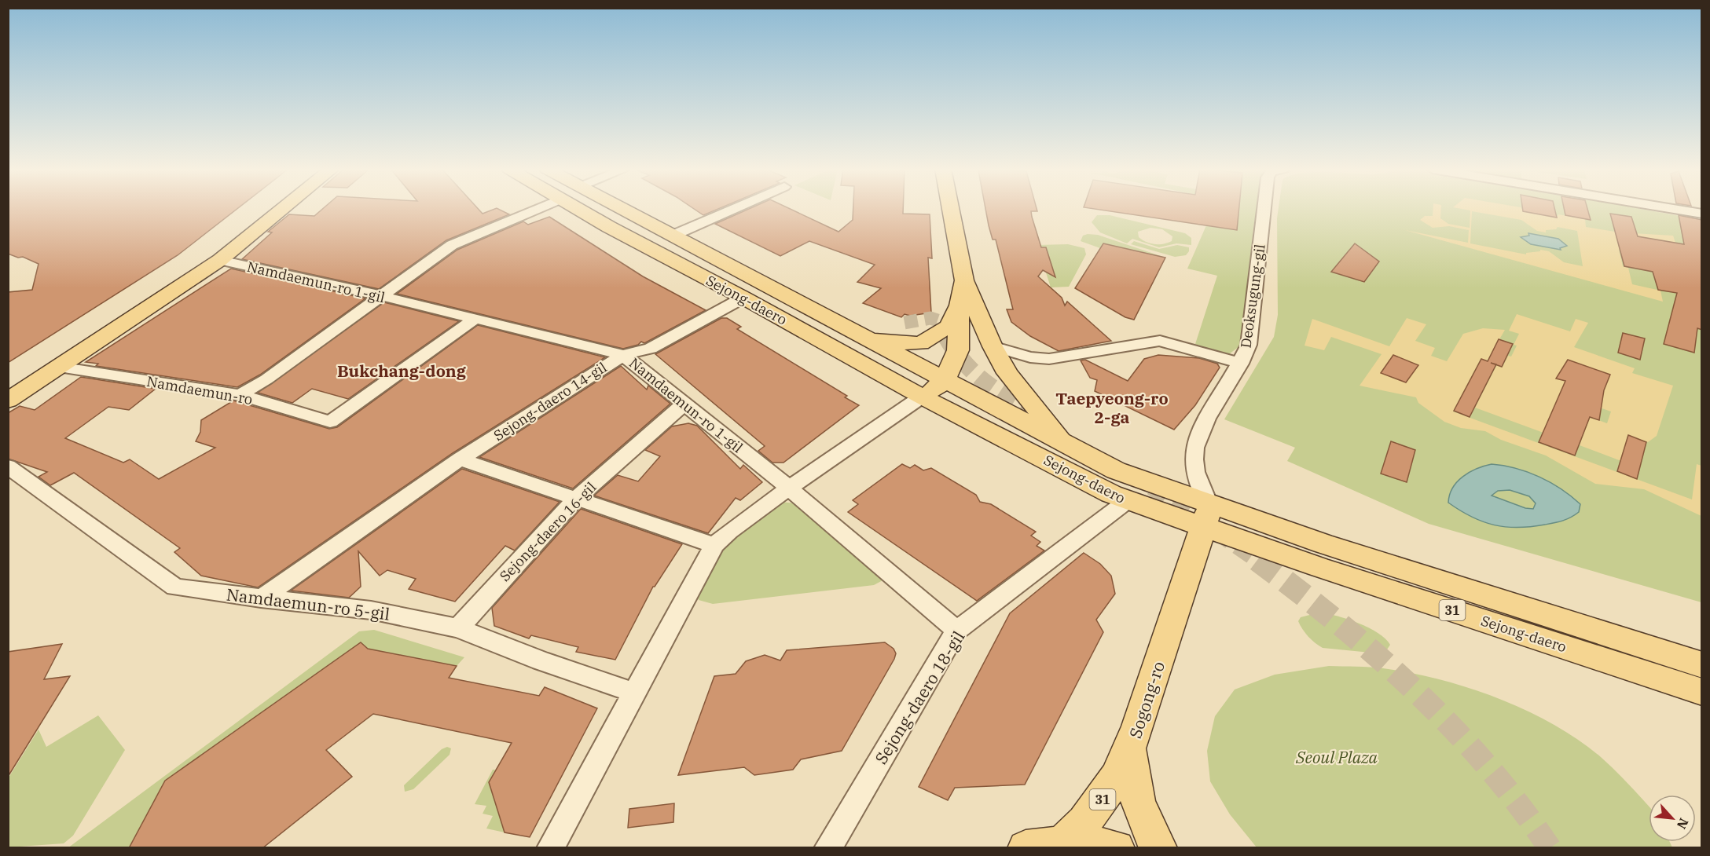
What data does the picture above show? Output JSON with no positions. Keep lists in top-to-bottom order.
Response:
{
  "streets": {
    "main road": ["Sejong-daero", "31", "Sogong-ro"],
    "street": [
      "Namdaemun-ro 1-gil",
      "Deoksugung-gil",
      "Namdaemun-ro",
      "Sejong-daero 14-gil",
      "Sejong-daero 16-gil",
      "Namdaemun-ro 5-gil",
      "Sejong-daero 18-gil"
    ]
  },
  "crossings": [
    ["Namdaemun-ro 1-gil", "Namdaemun-ro"],
    ["Namdaemun-ro 1-gil", "Sejong-daero 14-gil"],
    ["Namdaemun-ro 1-gil", "Sejong-daero 16-gil"],
    ["Namdaemun-ro 1-gil", "Sejong-daero 18-gil"],
    ["Deoksugung-gil", "Sejong-daero"],
    ["Deoksugung-gil", "Sogong-ro"],
    ["Sejong-daero", "Sejong-daero 14-gil"],
    ["Sejong-daero", "Sejong-daero 18-gil"],
    ["Sejong-daero", "Sogong-ro"],
    ["Sejong-daero 14-gil", "Namdaemun-ro 5-gil"],
    ["Sejong-daero 16-gil", "Namdaemun-ro 5-gil"]
  ],
  "districts": ["Bukchang-dong", "Taepyeong-ro 2-ga"],
  "parks": ["Seoul Plaza"],
  "north": "bottom right"
}
